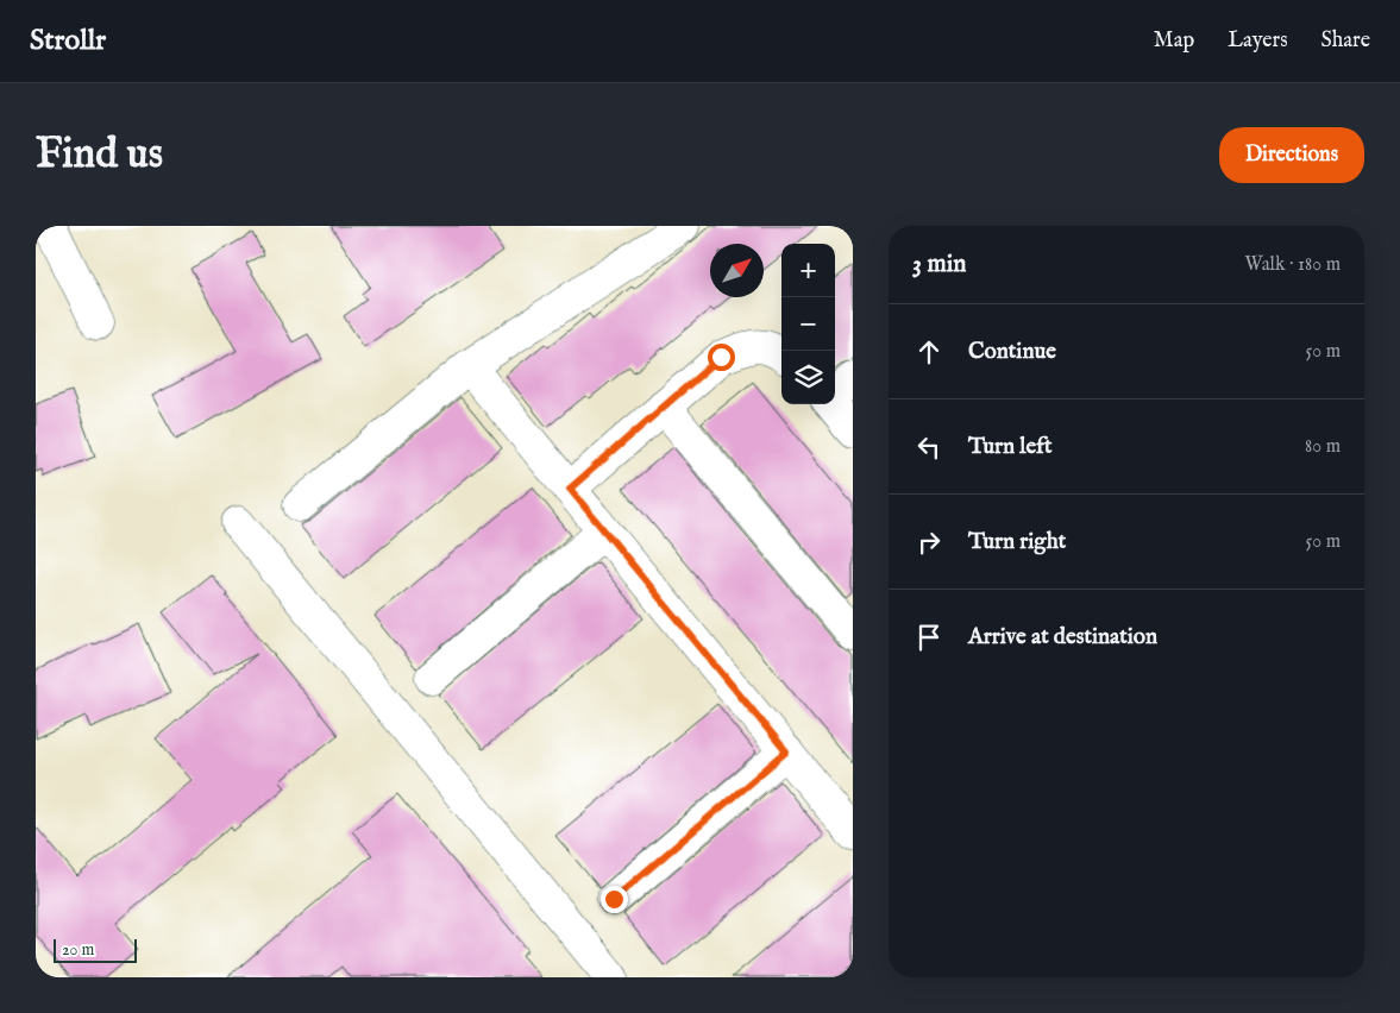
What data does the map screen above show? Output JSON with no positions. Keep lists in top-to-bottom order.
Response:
{
  "scale_bar": "20 m",
  "north": "top right",
  "page": {
    "header": "Strollr",
    "nav": ["Map", "Layers", "Share"],
    "buttons": "Directions",
    "title": "Find us",
    "heading": ["3 min", "Walk · 180 m"],
    "map_buttons": ["+", "−"],
    "list": [
      ["Continue", "50 m"],
      ["Turn left", "80 m"],
      ["Turn right", "50 m"],
      "Arrive at destination"
    ],
    "scale": "20 m"
  }
}
